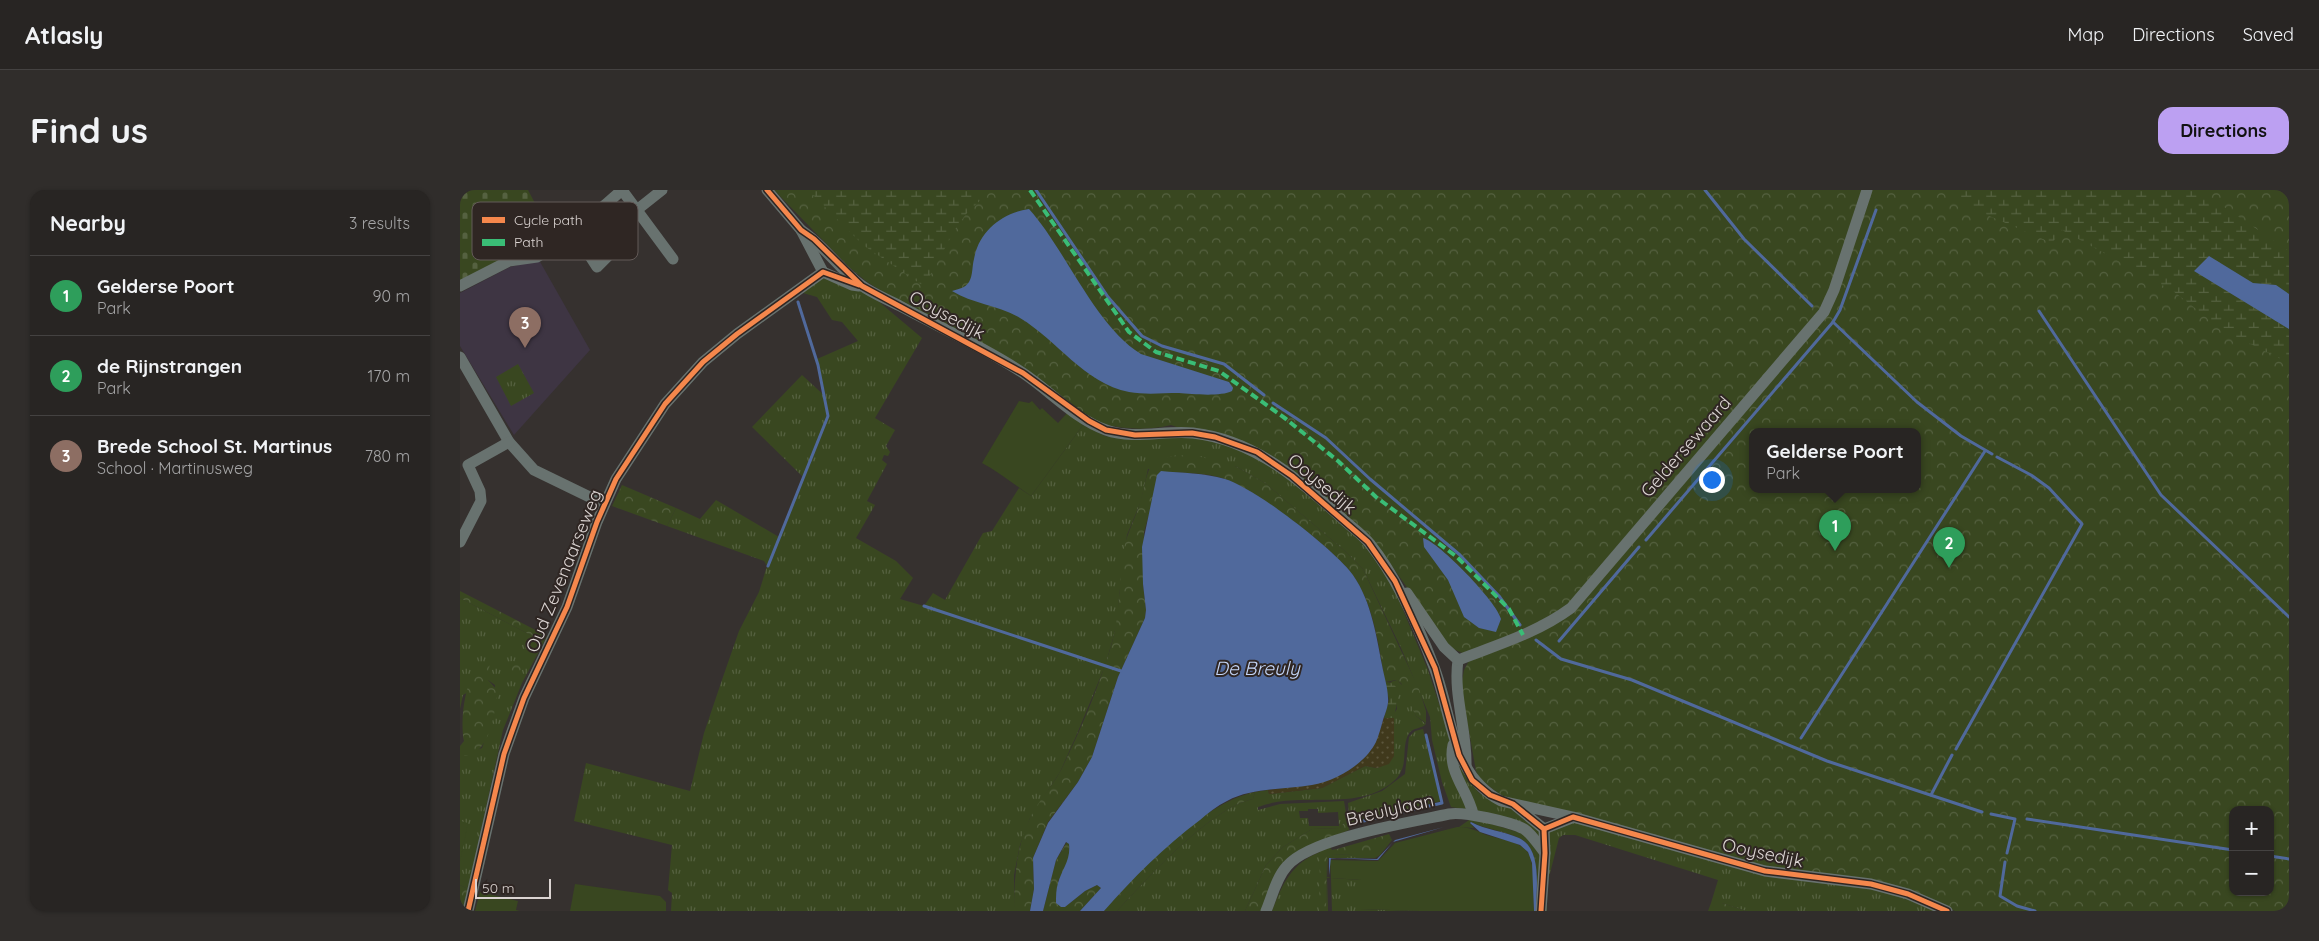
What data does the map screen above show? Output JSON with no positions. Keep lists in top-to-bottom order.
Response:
{
  "streets": {
    "street": [
      "Ooysedijk",
      "Geldersewaard",
      "Oud Zevenaarseweg",
      "Breulylaan"
    ]
  },
  "water": ["De Breuly"],
  "legend": ["Cycle path", "Path"],
  "scale_bar": "50 m",
  "page": {
    "header": "Atlasly",
    "nav": ["Map", "Directions", "Saved"],
    "buttons": "Directions",
    "title": "Find us",
    "heading": ["Nearby", "3 results"],
    "list": [
      {
        "mark": "1",
        "name": "Gelderse Poort",
        "note": "Park",
        "value": "90 m"
      },
      {
        "mark": "2",
        "name": "de Rijnstrangen",
        "note": "Park",
        "value": "170 m"
      },
      {
        "mark": "3",
        "name": "Brede School St. Martinus",
        "note": "School · Martinusweg",
        "value": "780 m"
      }
    ],
    "pins": ["3", "1", "2"],
    "popup": ["Gelderse Poort", "Park"],
    "map_buttons": ["+", "−"],
    "scale": "50 m"
  }
}
